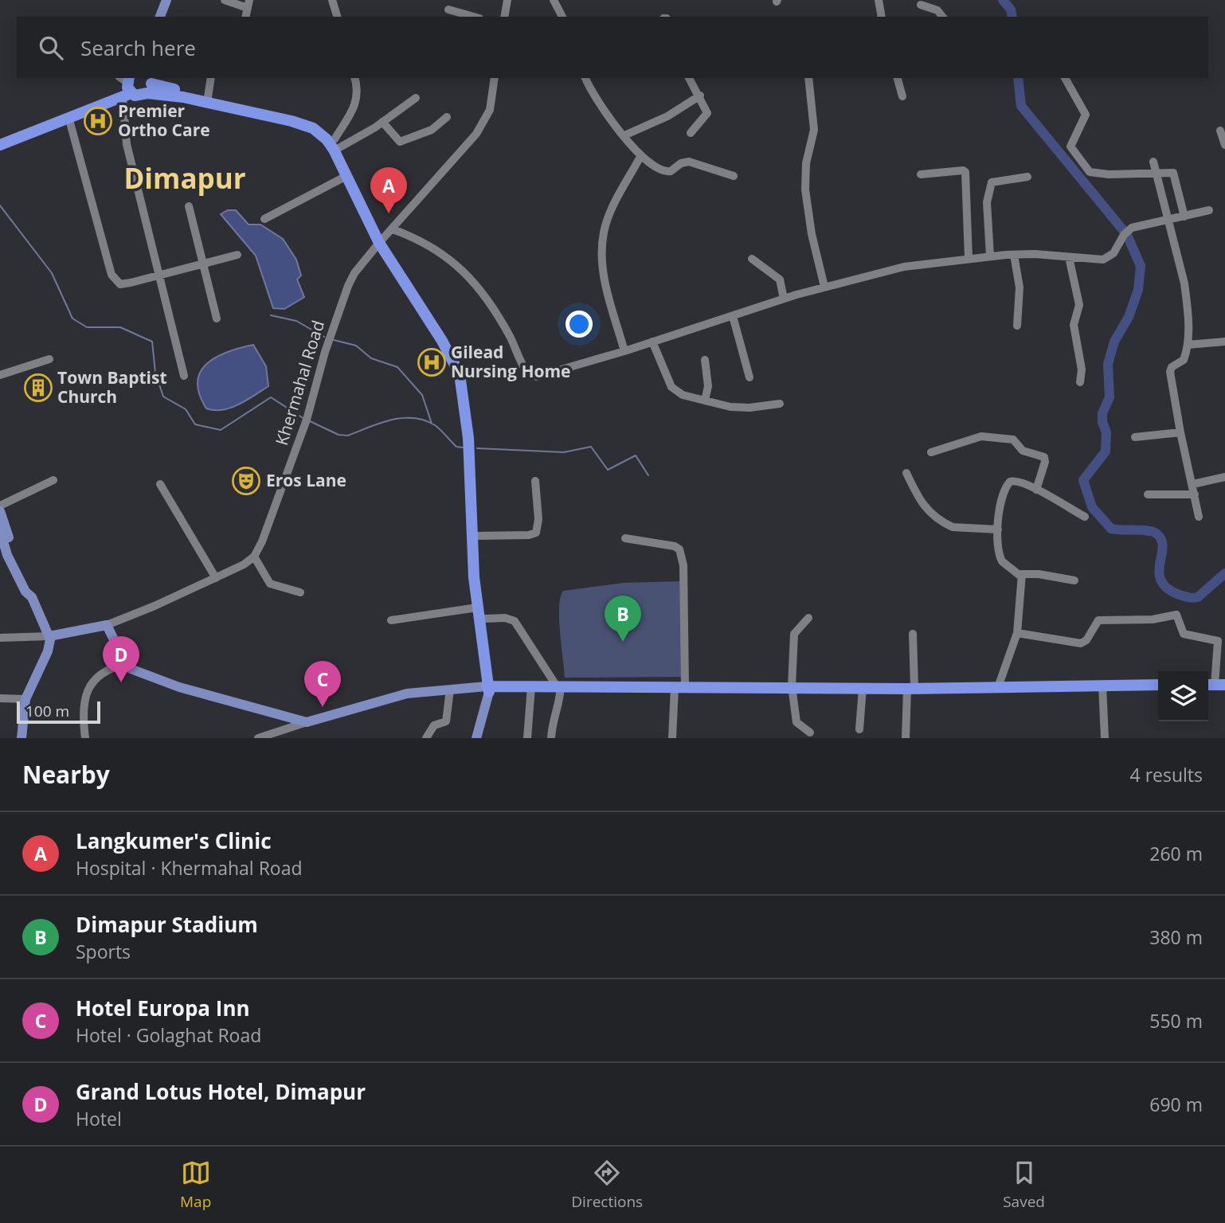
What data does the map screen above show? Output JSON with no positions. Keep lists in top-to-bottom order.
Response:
{
  "streets": {
    "street": ["Khermahal Road"]
  },
  "districts": ["Dimapur"],
  "places": {
    "hospital": ["Premier Ortho Care", "Gilead Nursing Home"],
    "building": ["Town Baptist Church"],
    "theatre": ["Eros Lane"]
  },
  "scale_bar": "100 m",
  "page": {
    "search": "Search here",
    "pins": [
      "A",
      "B",
      "D",
      "C"
    ],
    "scale": "100 m",
    "heading": ["Nearby", "4 results"],
    "list": [
      {
        "mark": "A",
        "name": "Langkumer's Clinic",
        "note": "Hospital · Khermahal Road",
        "value": "260 m"
      },
      {
        "mark": "B",
        "name": "Dimapur Stadium",
        "note": "Sports",
        "value": "380 m"
      },
      {
        "mark": "C",
        "name": "Hotel Europa Inn",
        "note": "Hotel · Golaghat Road",
        "value": "550 m"
      },
      {
        "mark": "D",
        "name": "Grand Lotus Hotel, Dimapur",
        "note": "Hotel",
        "value": "690 m"
      }
    ],
    "nav": ["Map", "Directions", "Saved"]
  }
}
